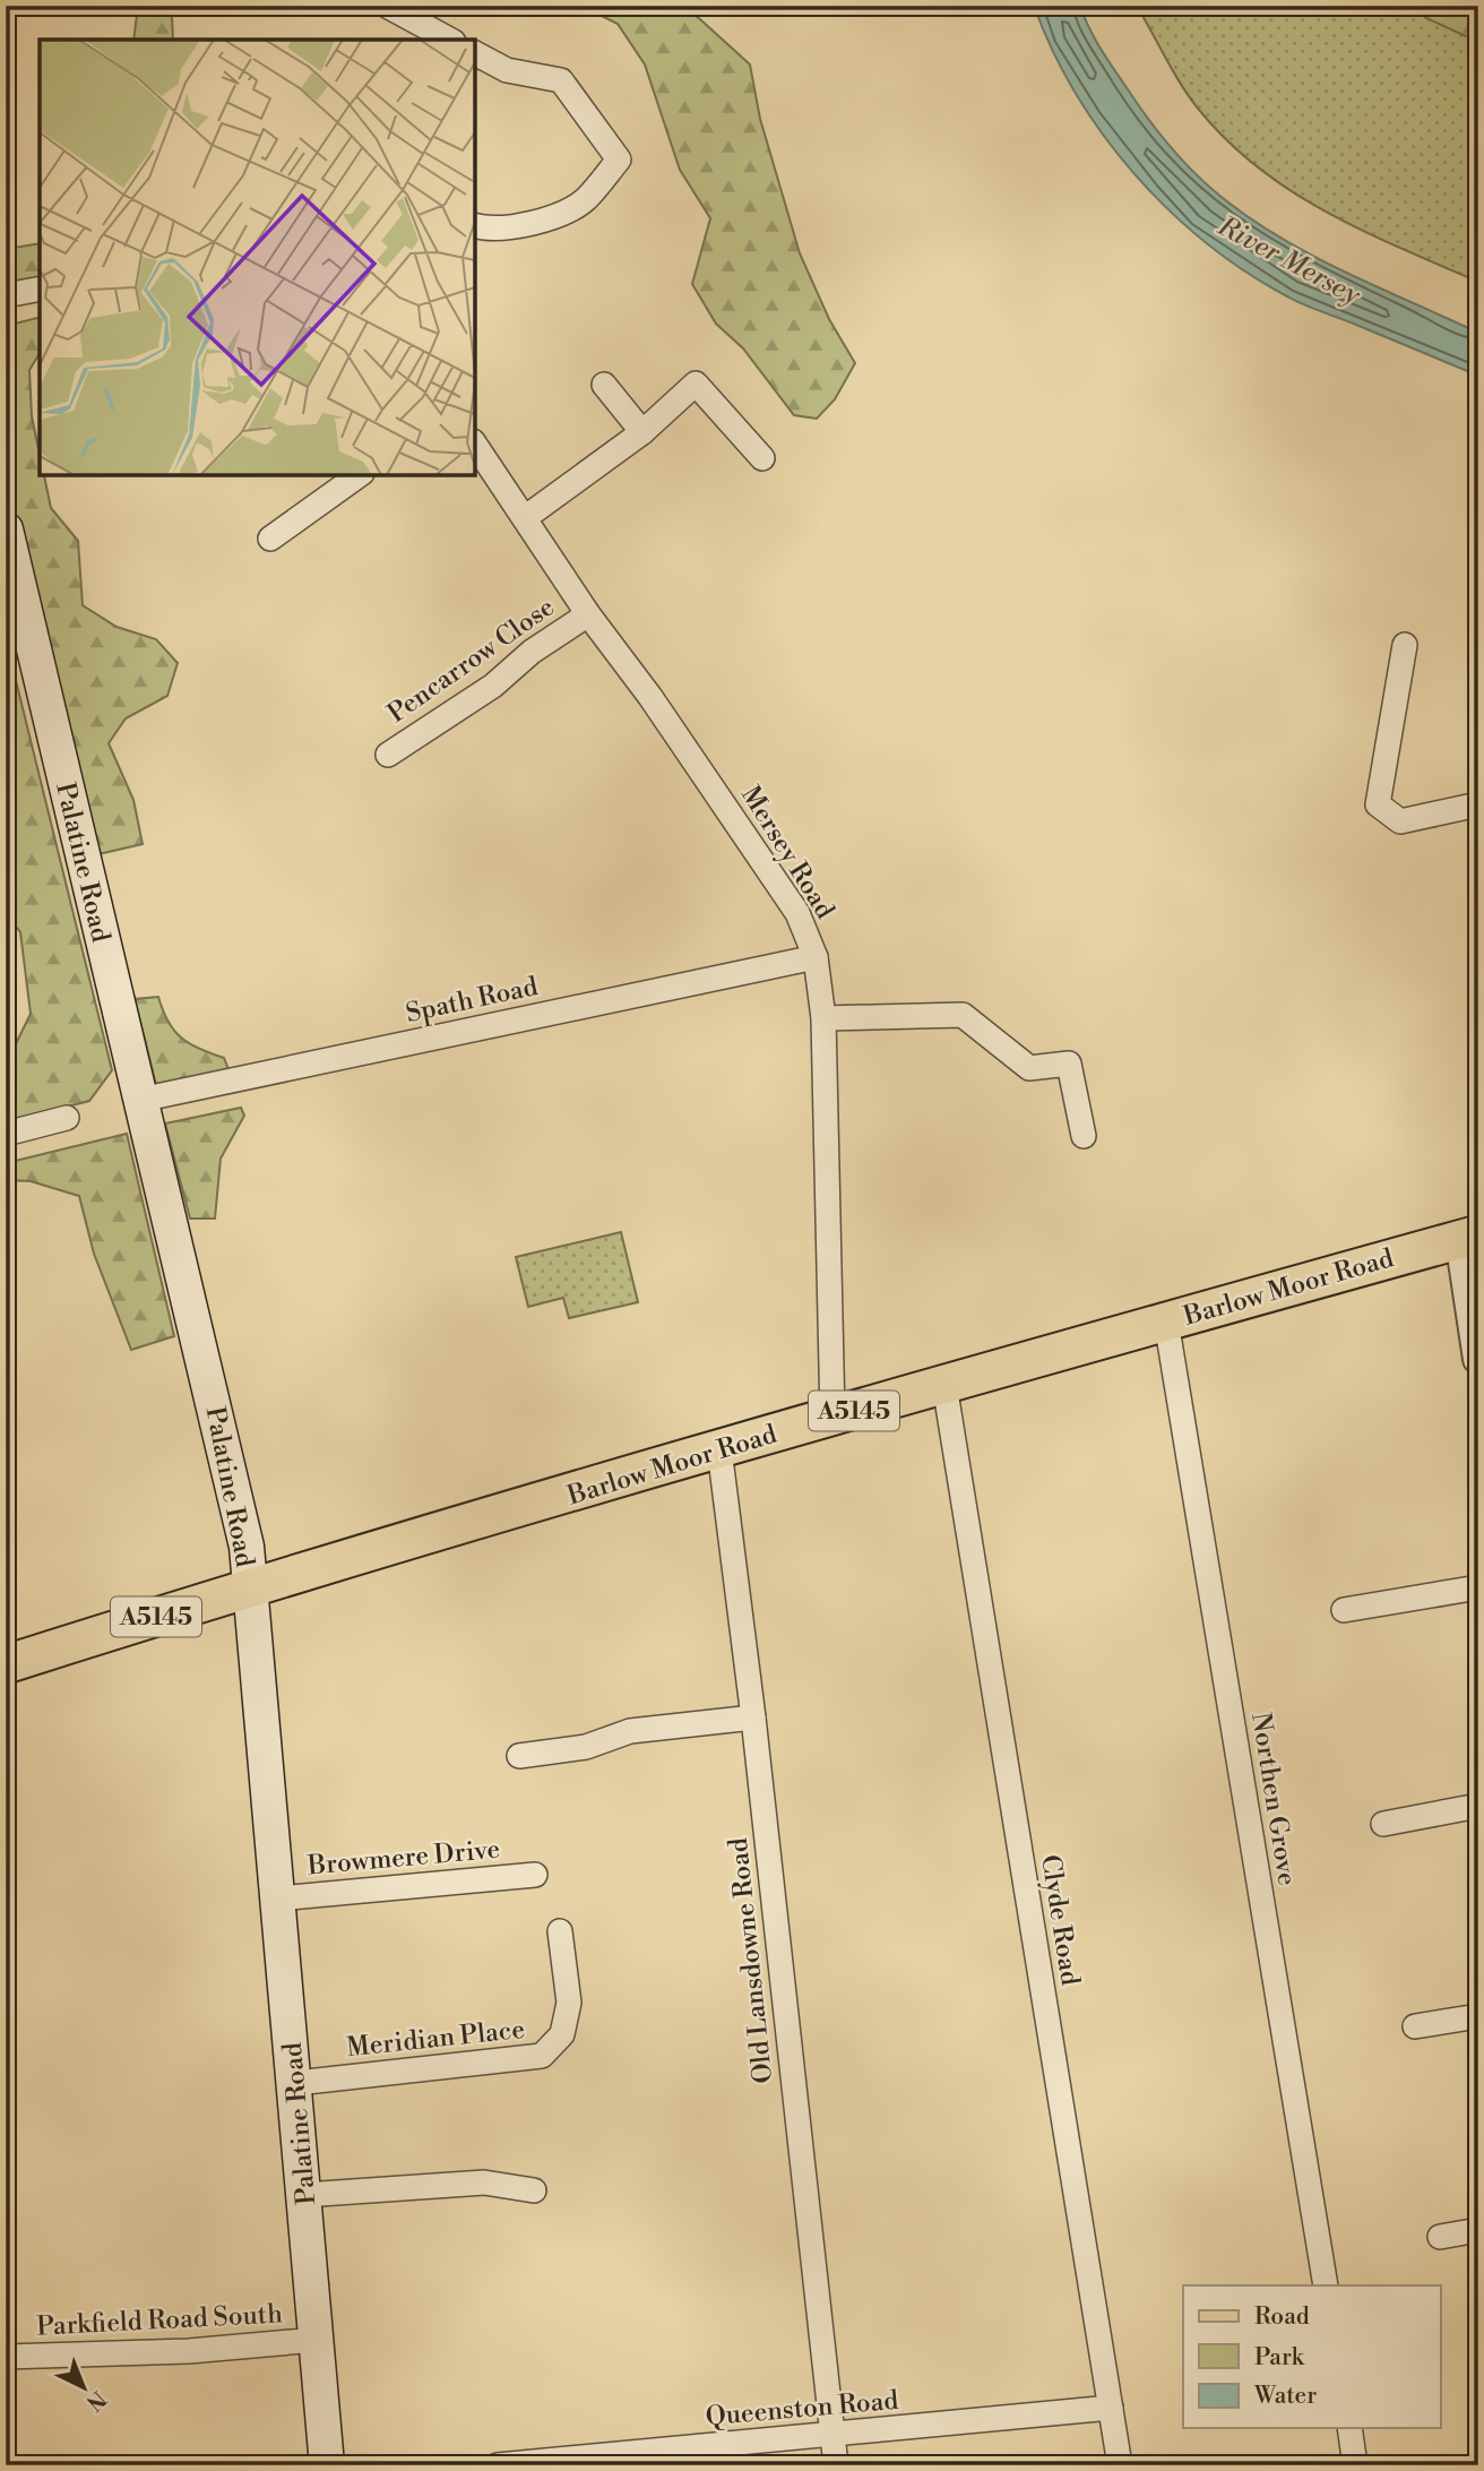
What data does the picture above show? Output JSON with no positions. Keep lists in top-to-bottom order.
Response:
{
  "streets": {
    "main road": ["Palatine Road", "Barlow Moor Road", "A5145"],
    "street": [
      "Pencarrow Close",
      "Mersey Road",
      "Spath Road",
      "Northen Grove",
      "Browmere Drive",
      "Clyde Road",
      "Old Lansdowne Road",
      "Meridian Place",
      "Parkfield Road South",
      "Queenston Road"
    ]
  },
  "crossings": [
    ["Pencarrow Close", "Mersey Road"],
    ["Mersey Road", "Spath Road"],
    ["Mersey Road", "Barlow Moor Road"],
    ["Palatine Road", "Spath Road"],
    ["Palatine Road", "Barlow Moor Road"],
    ["Palatine Road", "Browmere Drive"],
    ["Palatine Road", "Meridian Place"],
    ["Palatine Road", "Parkfield Road South"],
    ["Barlow Moor Road", "Northen Grove"],
    ["Barlow Moor Road", "Clyde Road"],
    ["Barlow Moor Road", "Old Lansdowne Road"],
    ["Clyde Road", "Queenston Road"],
    ["Old Lansdowne Road", "Queenston Road"]
  ],
  "water": ["River Mersey"],
  "legend": ["Road", "Park", "Water"],
  "north": "bottom right"
}
